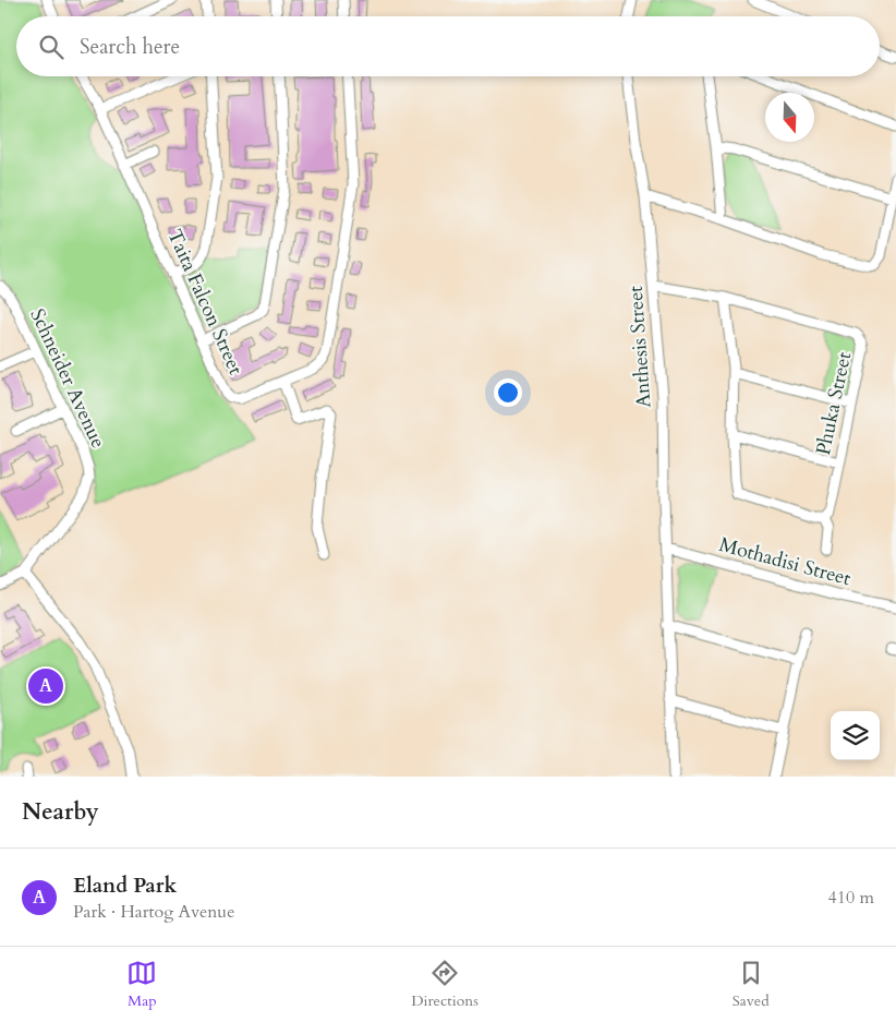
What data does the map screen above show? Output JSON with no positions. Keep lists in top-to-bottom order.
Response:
{
  "streets": {
    "street": [
      "Taita Falcon Street",
      "Anthesis Street",
      "Schneider Avenue",
      "Phuka Street",
      "Mothadisi Street"
    ]
  },
  "crossings": [
    ["Anthesis Street", "Phuka Street"],
    ["Anthesis Street", "Mothadisi Street"]
  ],
  "north": "bottom",
  "page": {
    "search": "Search here",
    "pins": "A",
    "heading": "Nearby",
    "list": [
      {
        "mark": "A",
        "name": "Eland Park",
        "note": "Park · Hartog Avenue",
        "value": "410 m"
      }
    ],
    "nav": ["Map", "Directions", "Saved"]
  }
}
